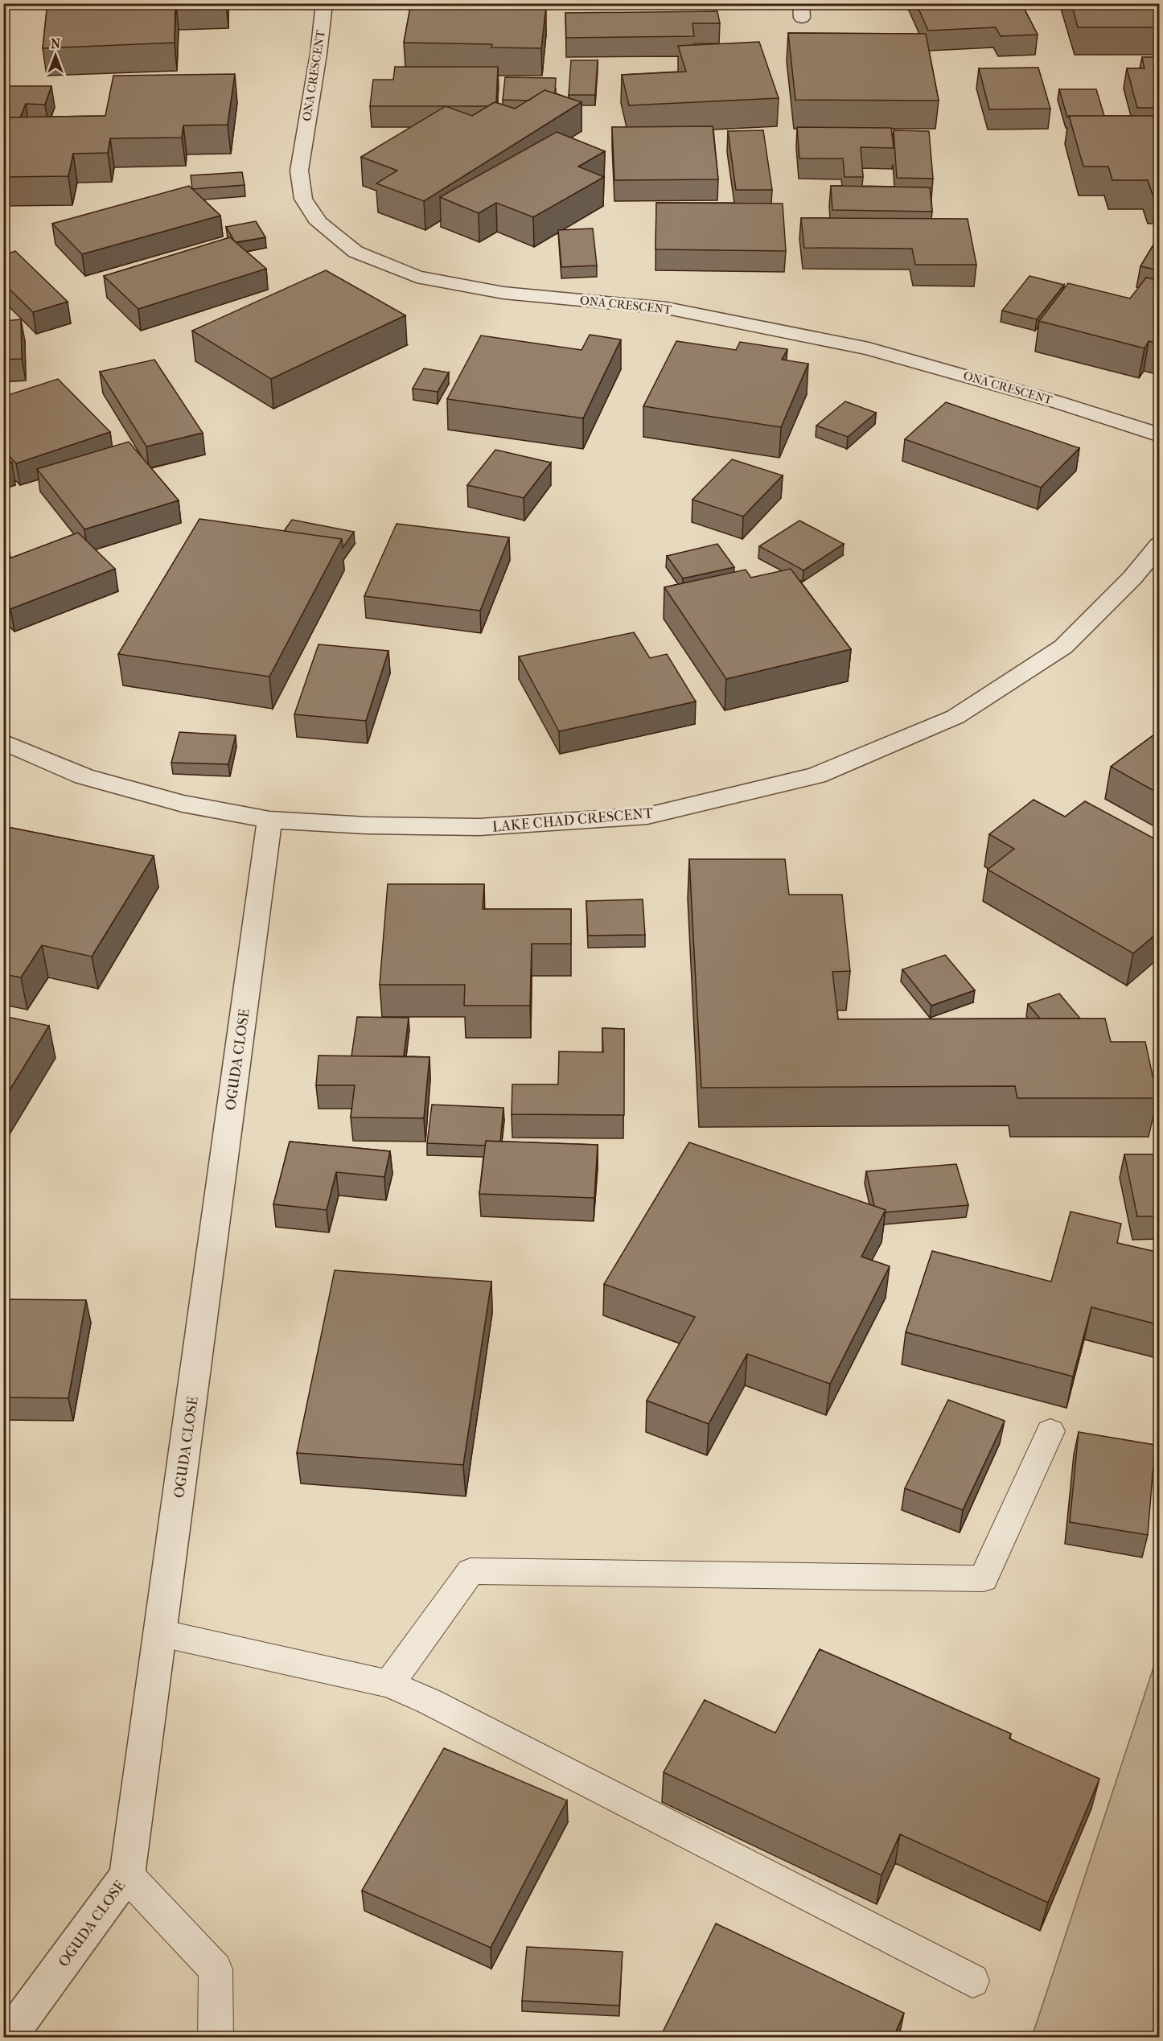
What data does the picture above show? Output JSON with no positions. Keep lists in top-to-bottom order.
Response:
{
  "streets": {
    "street": ["ONA CRESCENT", "LAKE CHAD CRESCENT", "OGUDA CLOSE"]
  },
  "crossings": [
    ["LAKE CHAD CRESCENT", "OGUDA CLOSE"]
  ],
  "north": "top"
}
